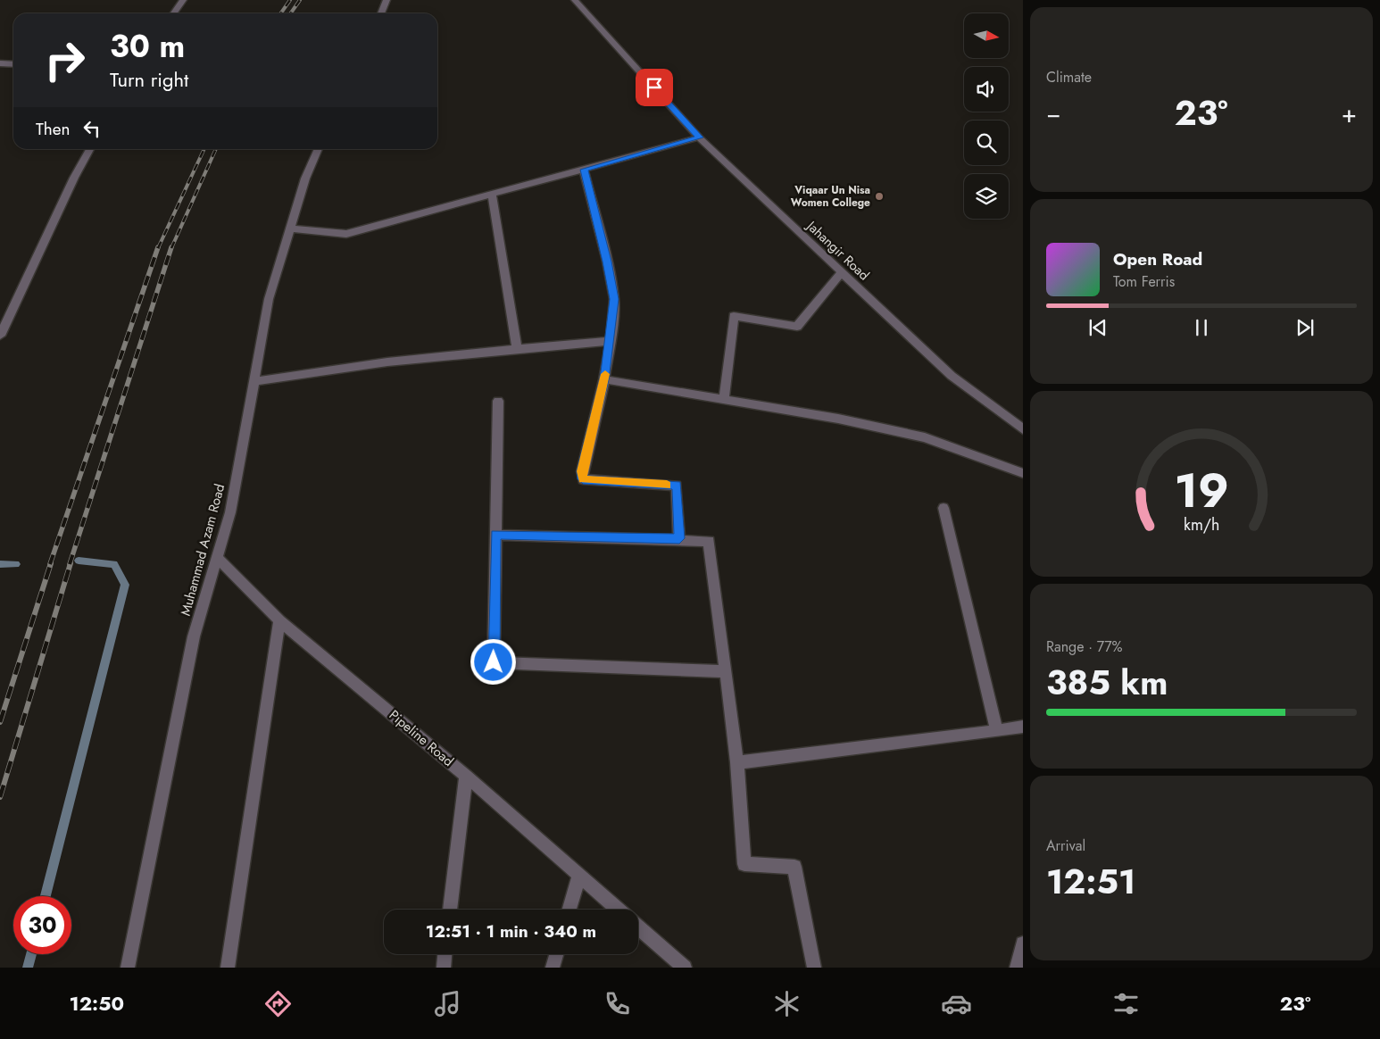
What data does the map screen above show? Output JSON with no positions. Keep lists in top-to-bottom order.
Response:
{
  "streets": {
    "street": ["Jahangir Road", "Muhammad Azam Road", "Pipeline Road"]
  },
  "crossings": [
    ["Muhammad Azam Road", "Pipeline Road"]
  ],
  "places": ["Viqaar Un Nisa Women College"],
  "north": "right",
  "page": {
    "tile": [
      "Climate",
      ["Range · 77%", "385 km"],
      ["Arrival", "12:51"]
    ],
    "turn": ["30 m", "Turn right"],
    "heat": ["−", "23°", "+"],
    "then": "Then",
    "song": ["Open Road", "Tom Ferris"],
    "limit": "30",
    "trip": "12:51 · 1 min · 340 m",
    "tabs": ["12:50", "23°"],
    "gauge": ["19", "km/h"]
  }
}
